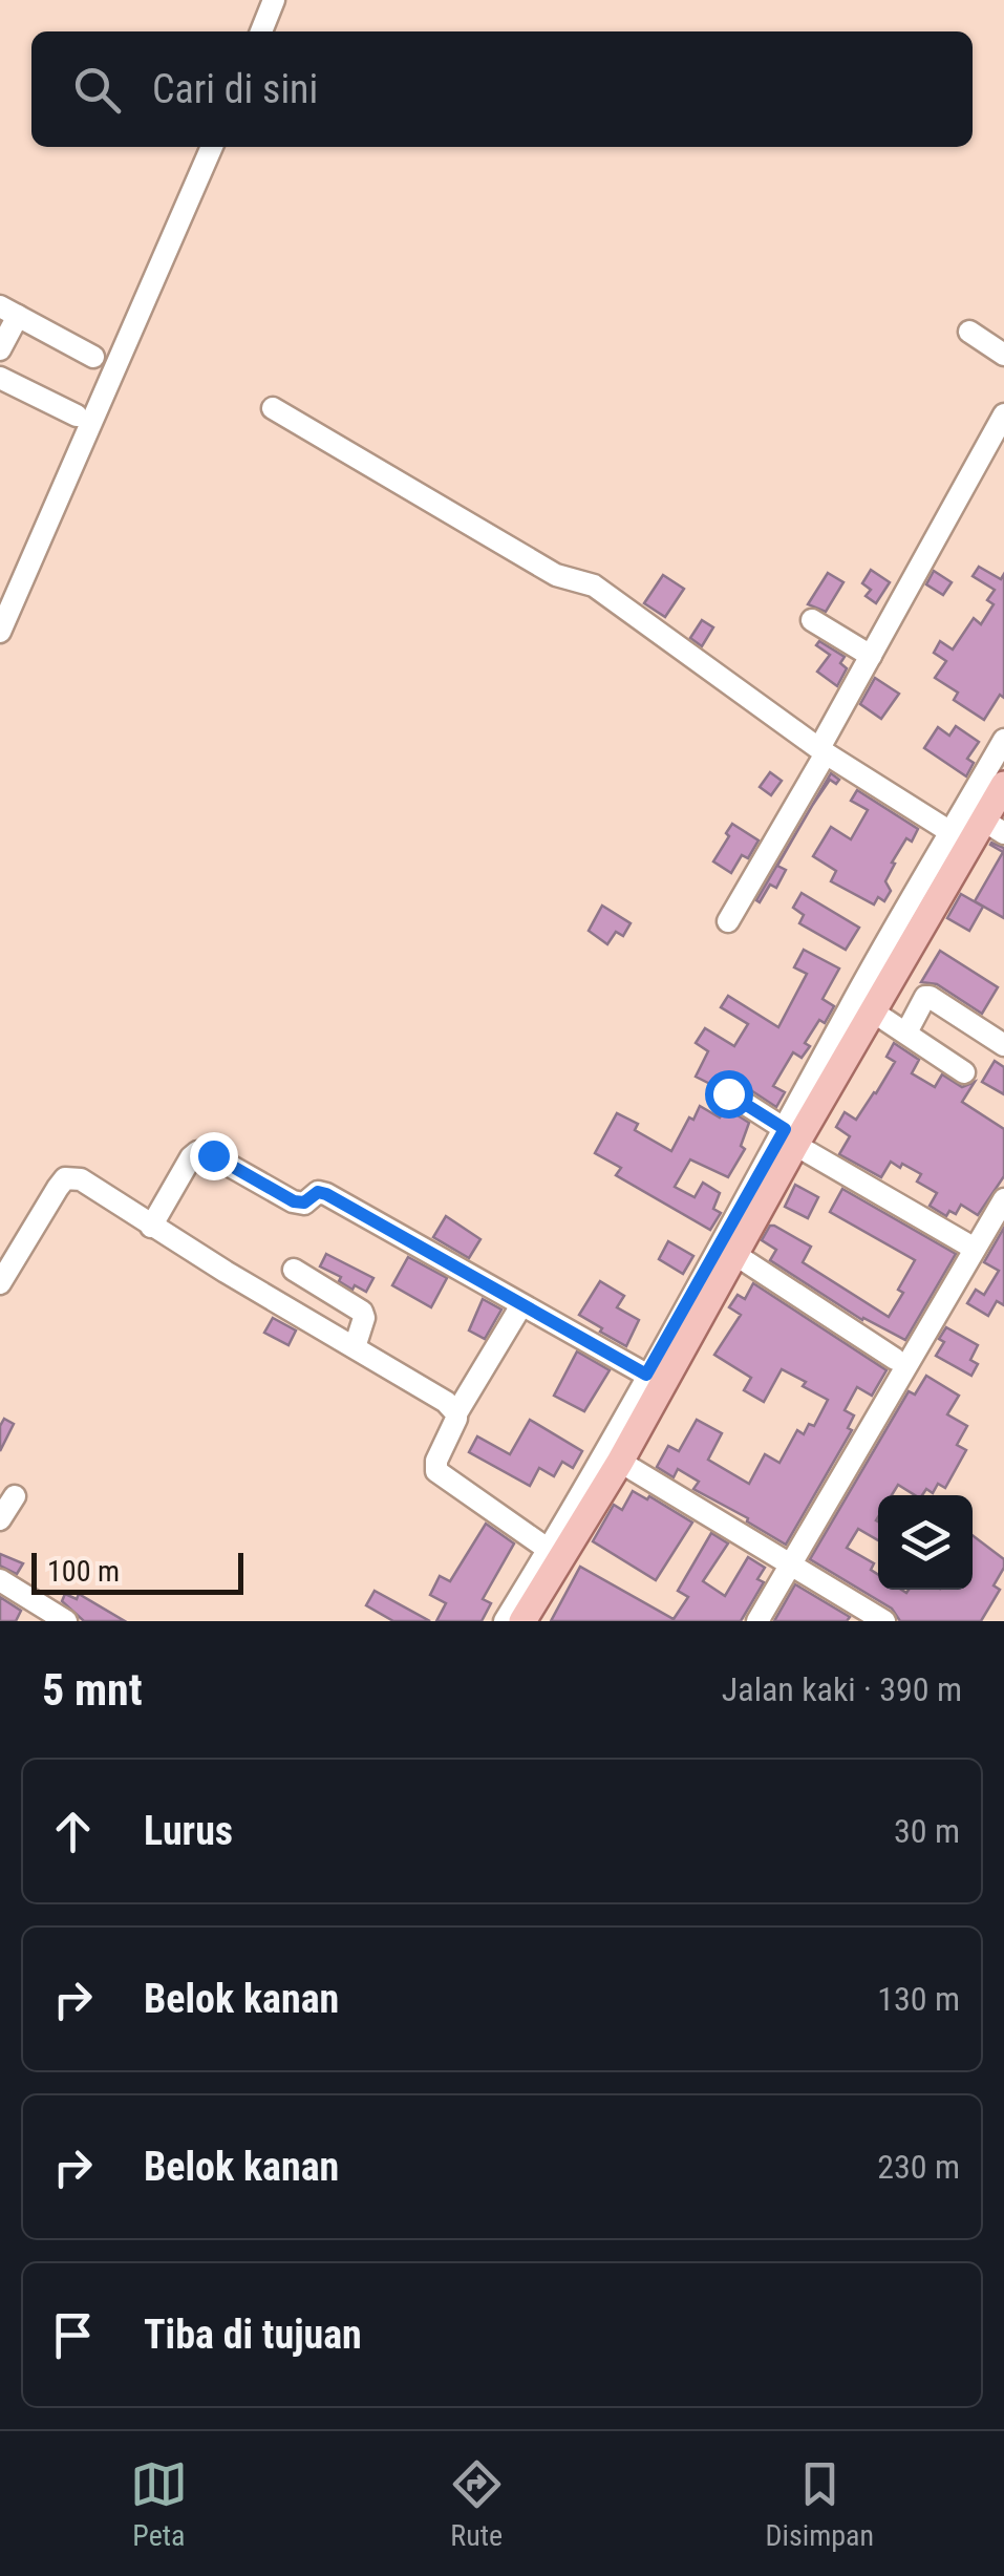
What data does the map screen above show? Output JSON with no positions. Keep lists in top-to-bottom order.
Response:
{
  "scale_bar": "100 m",
  "page": {
    "search": "Cari di sini",
    "scale": "100 m",
    "heading": ["5 mnt", "Jalan kaki · 390 m"],
    "list": [
      ["Lurus", "30 m"],
      ["Belok kanan", "130 m"],
      ["Belok kanan", "230 m"],
      "Tiba di tujuan"
    ],
    "nav": ["Peta", "Rute", "Disimpan"]
  }
}
